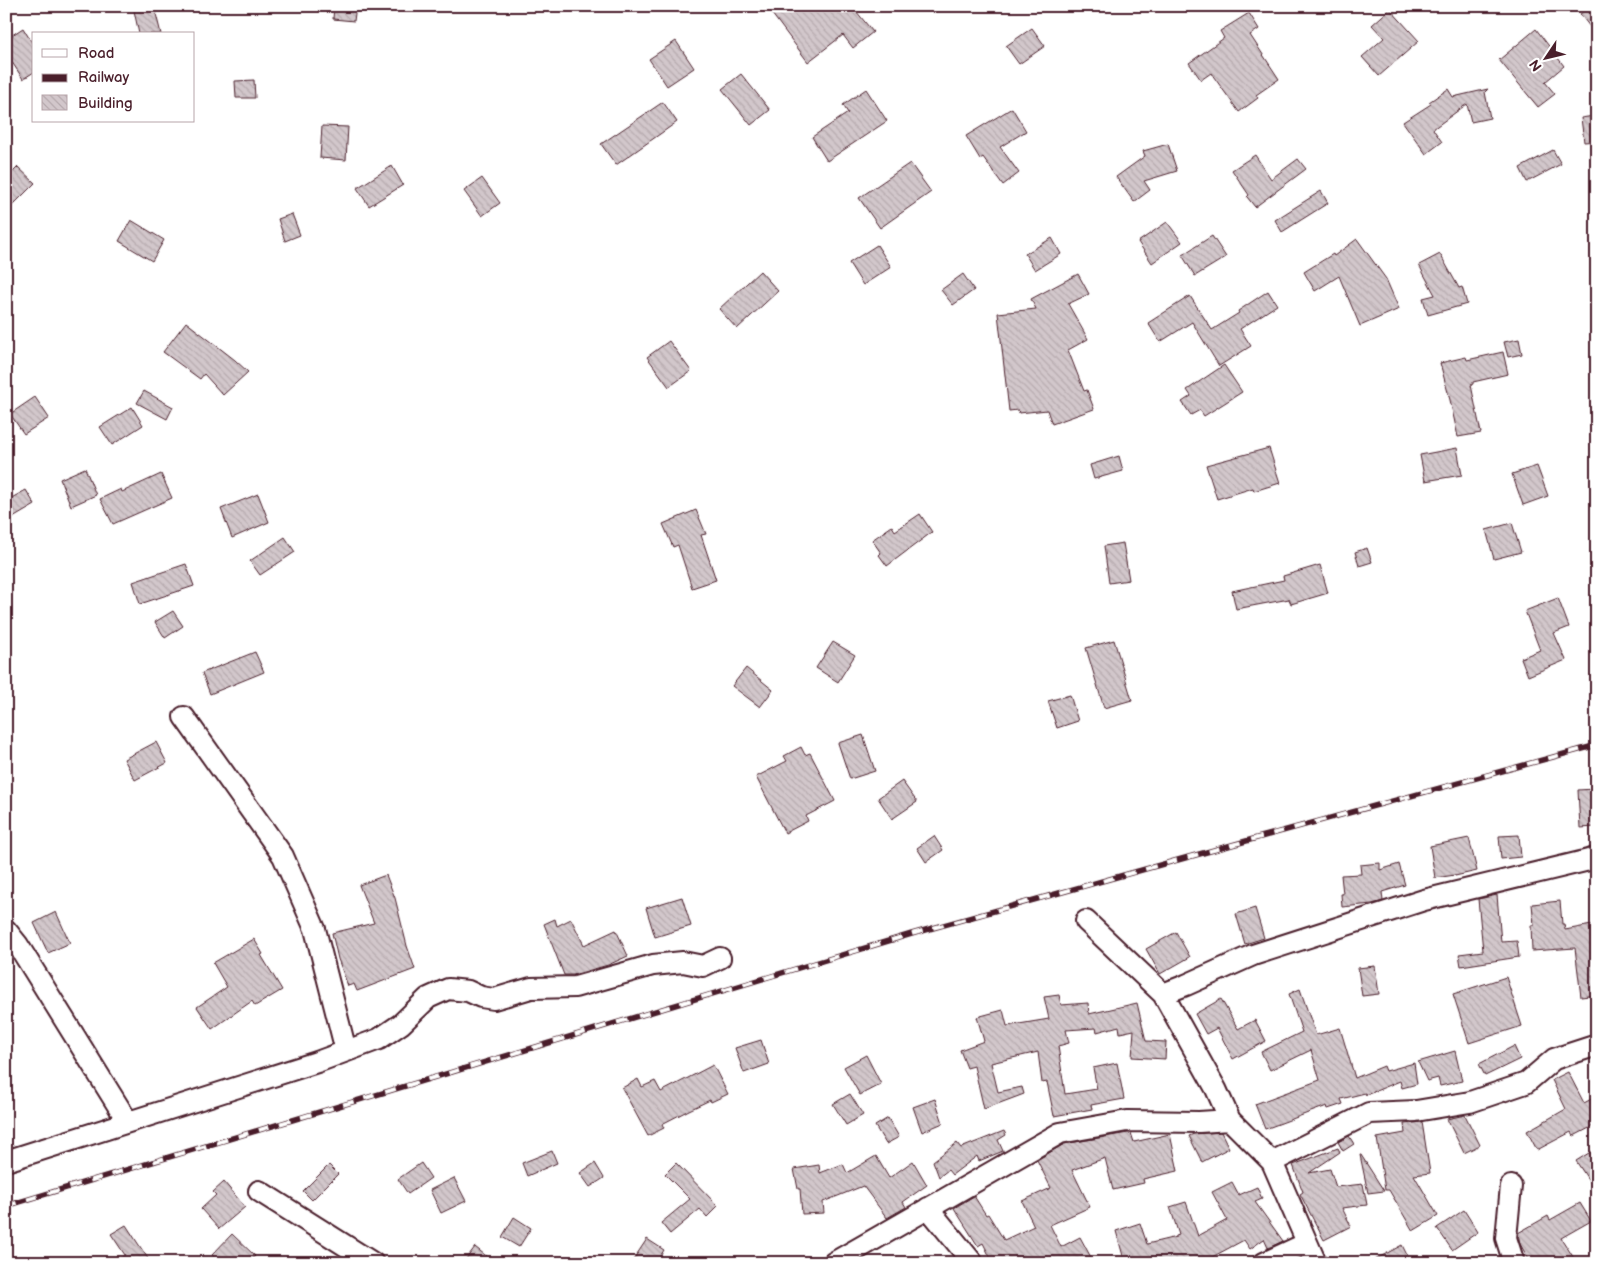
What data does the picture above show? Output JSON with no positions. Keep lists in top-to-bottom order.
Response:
{
  "legend": ["Road", "Railway", "Building"],
  "north": "bottom left"
}
